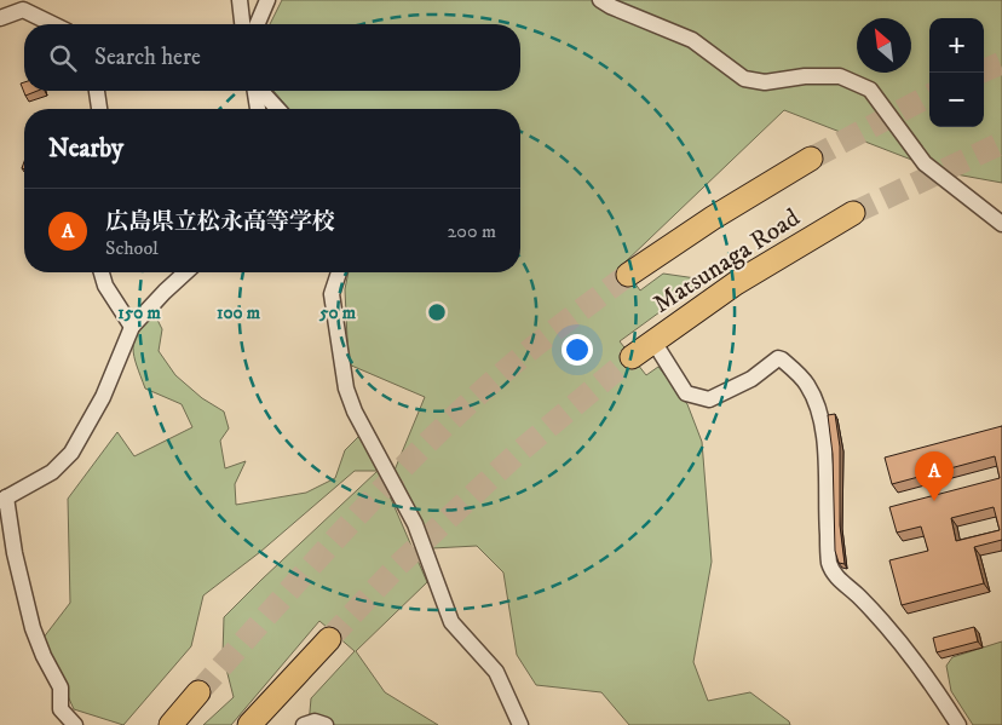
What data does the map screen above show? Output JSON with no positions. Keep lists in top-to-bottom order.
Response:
{
  "streets": {
    "highway": ["Matsunaga Road"]
  },
  "north": "top left",
  "page": {
    "map_buttons": ["+", "−"],
    "search": "Search here",
    "heading": "Nearby",
    "list": [
      {
        "mark": "A",
        "name": "広島県立松永高等学校",
        "note": "School",
        "value": "200 m"
      }
    ],
    "pins": "A"
  },
  "rings": ["50 m", "150 m", "100 m"]
}
